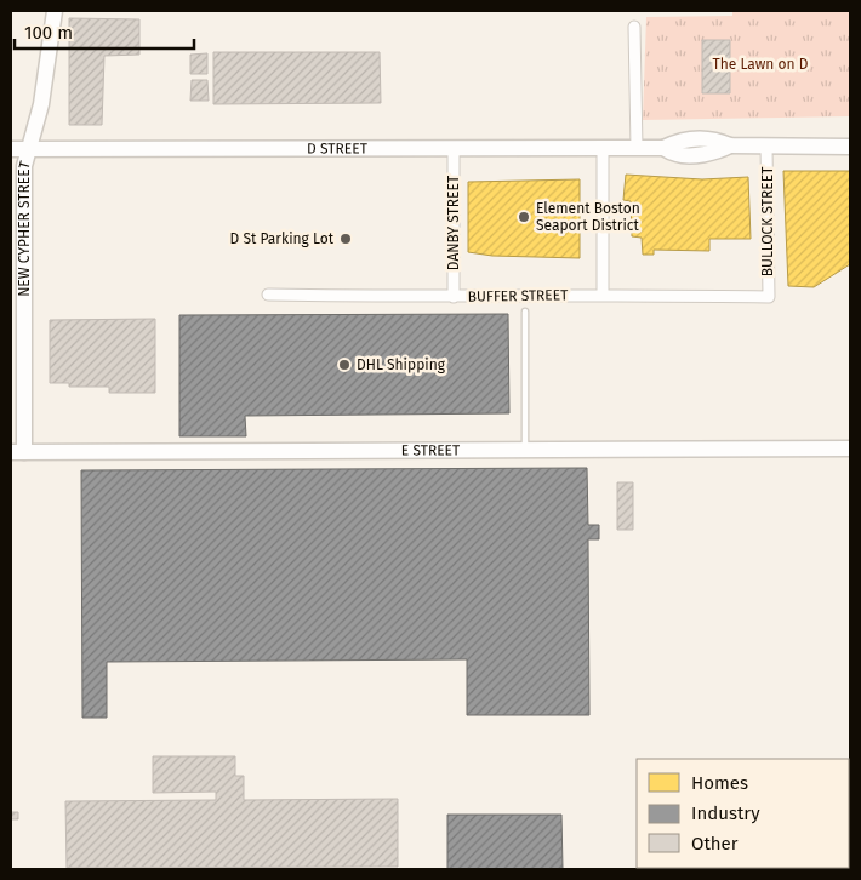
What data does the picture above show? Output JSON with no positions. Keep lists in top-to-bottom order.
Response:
{
  "streets": {
    "street": [
      "D STREET",
      "BULLOCK STREET",
      "DANBY STREET",
      "NEW CYPHER STREET",
      "BUFFER STREET",
      "E STREET"
    ]
  },
  "crossings": [
    ["D STREET", "BULLOCK STREET"],
    ["D STREET", "DANBY STREET"],
    ["D STREET", "NEW CYPHER STREET"],
    ["BULLOCK STREET", "BUFFER STREET"],
    ["DANBY STREET", "BUFFER STREET"],
    ["NEW CYPHER STREET", "E STREET"]
  ],
  "parks": ["The Lawn on D"],
  "places": ["Element Boston Seaport District", "D St Parking Lot", "DHL Shipping"],
  "legend": ["Homes", "Industry", "Other"],
  "scale_bar": "100 m"
}
